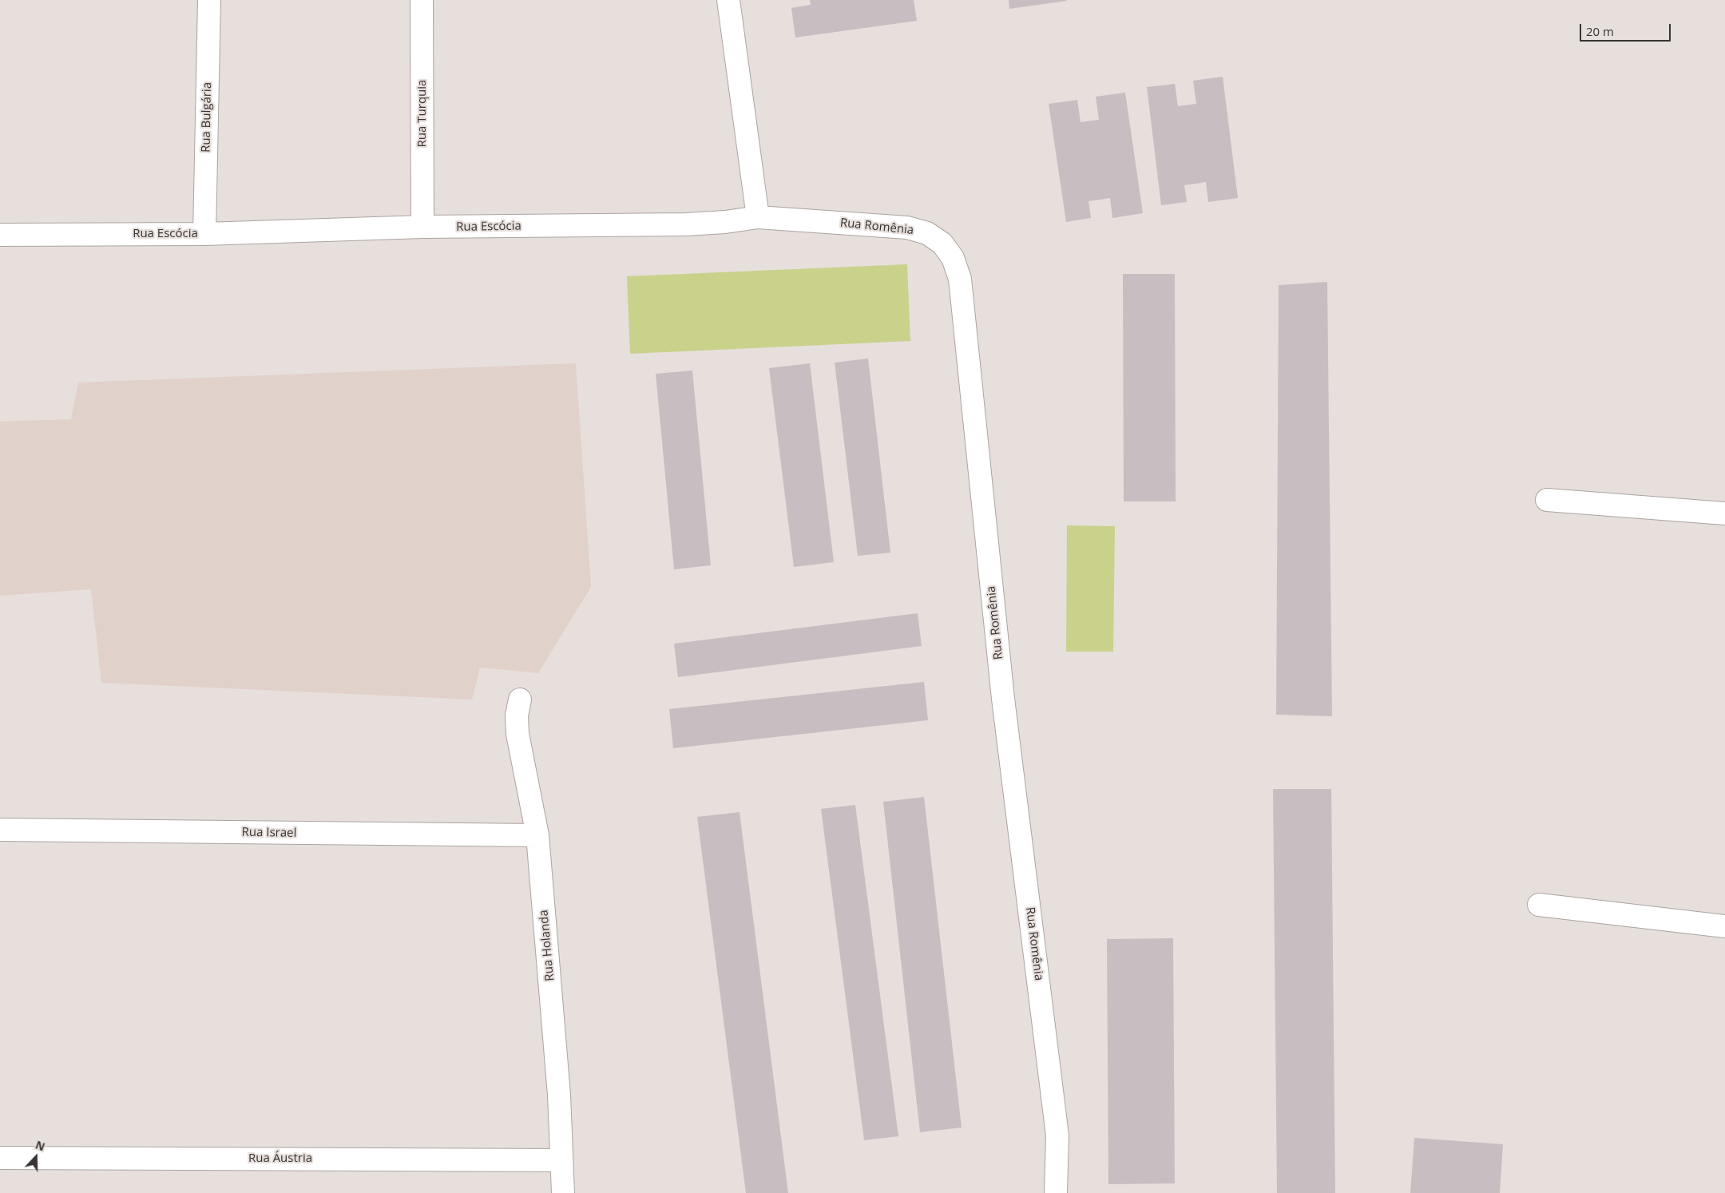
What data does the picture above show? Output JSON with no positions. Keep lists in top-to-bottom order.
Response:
{
  "streets": {
    "street": [
      "Rua Turquia",
      "Rua Bulgária",
      "Rua Escócia",
      "Rua Romênia",
      "Rua Israel",
      "Rua Holanda",
      "Rua Áustria"
    ]
  },
  "crossings": [
    ["Rua Turquia", "Rua Escócia"],
    ["Rua Bulgária", "Rua Escócia"],
    ["Rua Escócia", "Rua Romênia"],
    ["Rua Israel", "Rua Holanda"],
    ["Rua Holanda", "Rua Áustria"]
  ],
  "scale_bar": "20 m",
  "north": "top"
}
